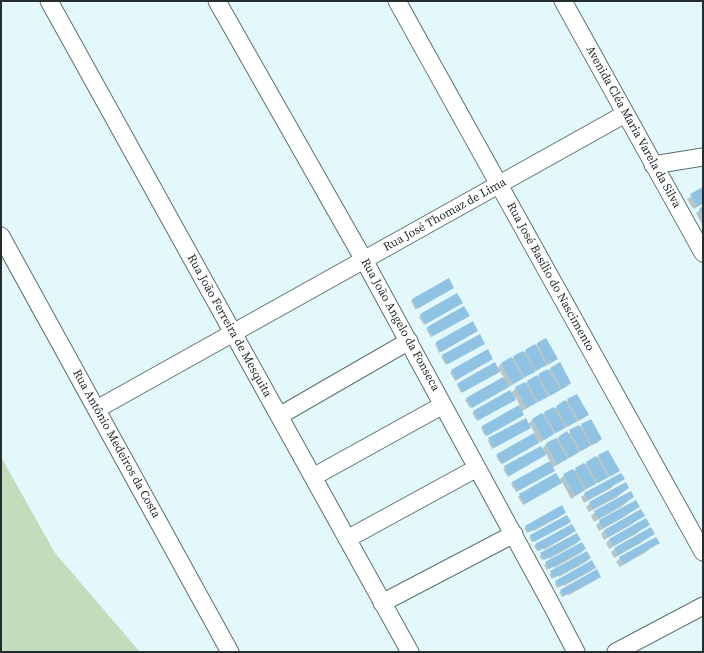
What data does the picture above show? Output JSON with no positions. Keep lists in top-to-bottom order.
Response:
{
  "streets": {
    "street": [
      "Avenida Cléa Maria Varela da Silva",
      "Rua José Thomaz de Lima",
      "Rua José Basílio do Nascimento",
      "Rua João Angelo da Fonseca",
      "Rua João Ferreira de Mesquita",
      "Rua Antônio Medeiros da Costa"
    ]
  },
  "crossings": [
    ["Avenida Cléa Maria Varela da Silva", "Rua José Thomaz de Lima"],
    ["Rua José Thomaz de Lima", "Rua José Basílio do Nascimento"],
    ["Rua José Thomaz de Lima", "Rua João Angelo da Fonseca"],
    ["Rua José Thomaz de Lima", "Rua João Ferreira de Mesquita"],
    ["Rua José Thomaz de Lima", "Rua Antônio Medeiros da Costa"]
  ]
}
